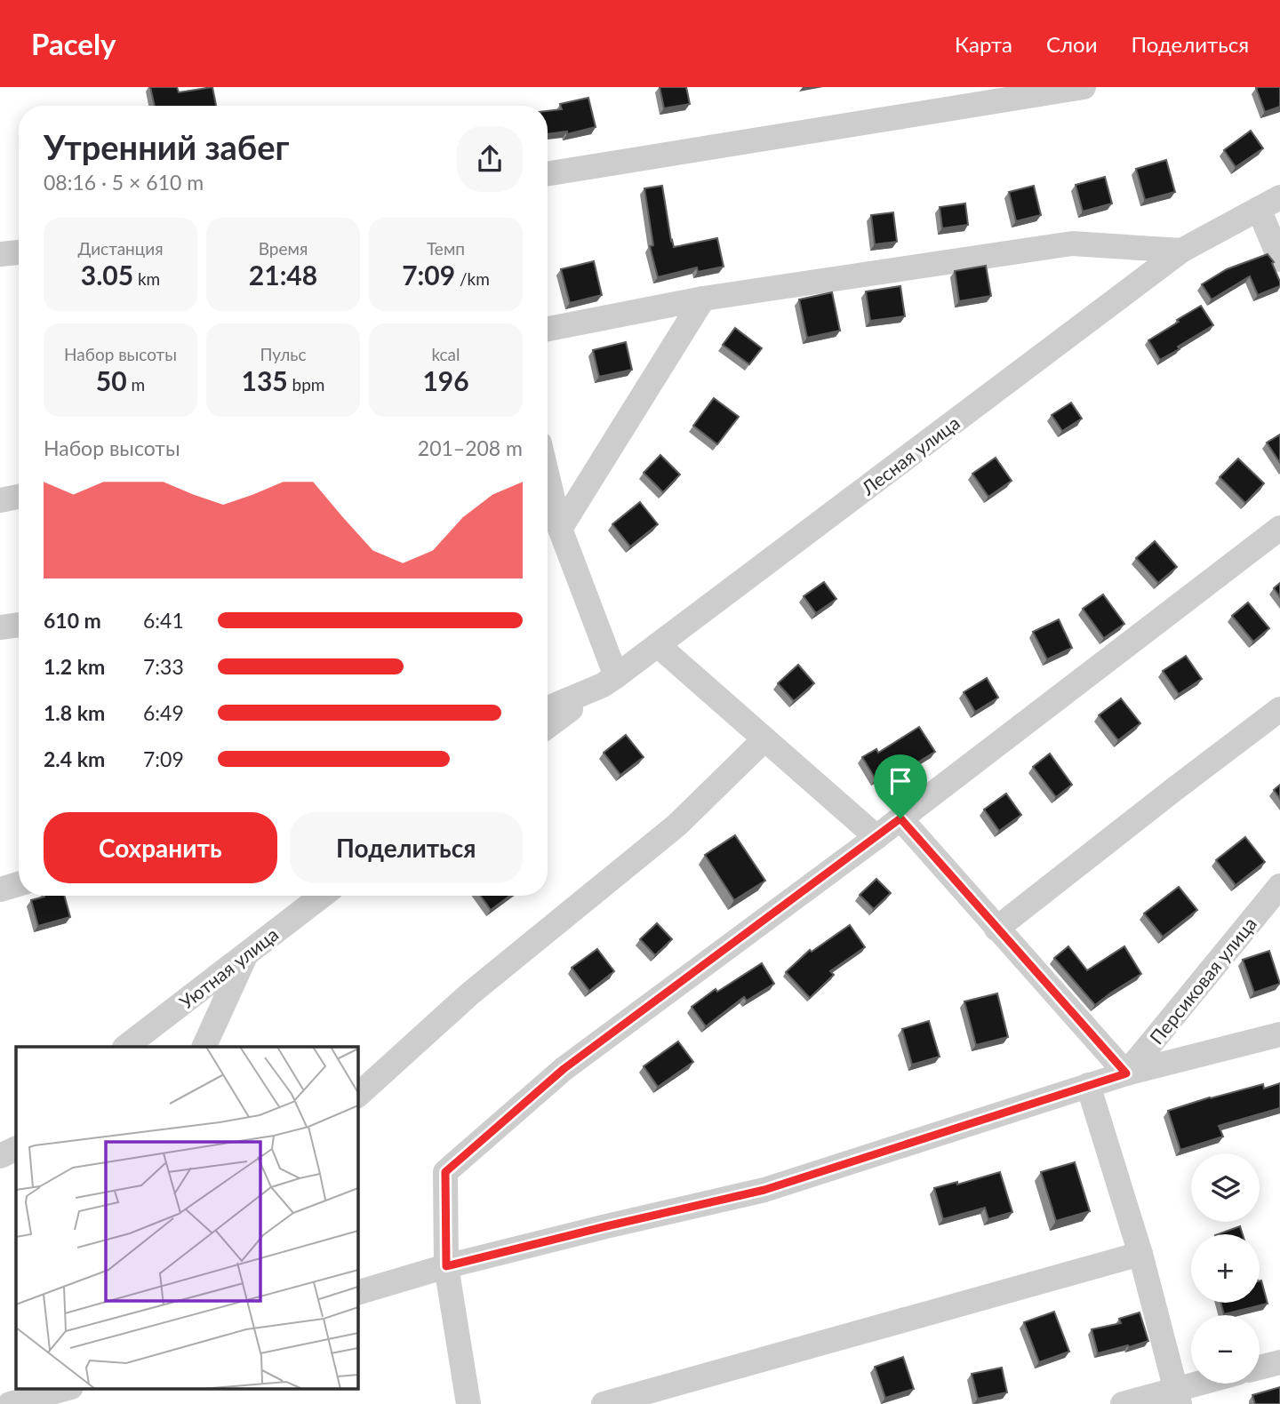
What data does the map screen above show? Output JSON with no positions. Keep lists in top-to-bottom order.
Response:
{
  "streets": {
    "street": ["Лесная улица", "Уютная улица", "Персиковая улица"]
  },
  "page": {
    "header": "Pacely",
    "nav": ["Карта", "Слои", "Поделиться"],
    "heading": ["Утренний забег", "08:16 · 5 × 610 m"],
    "stats": [
      ["Дистанция", "3.05 km"],
      ["Время", "21:48"],
      ["Темп", "7:09 /km"],
      ["Набор высоты", "50 m"],
      ["Пульс", "135 bpm"],
      ["kcal", "196"]
    ],
    "chart": ["Набор высоты", "201–208 m"],
    "list": [
      {
        "name": "610 m",
        "note": "6:41"
      },
      {
        "name": "1.2 km",
        "note": "7:33"
      },
      {
        "name": "1.8 km",
        "note": "6:49"
      },
      {
        "name": "2.4 km",
        "note": "7:09"
      }
    ],
    "buttons": ["Сохранить", "Поделиться"],
    "map_buttons": ["+", "−"]
  }
}
